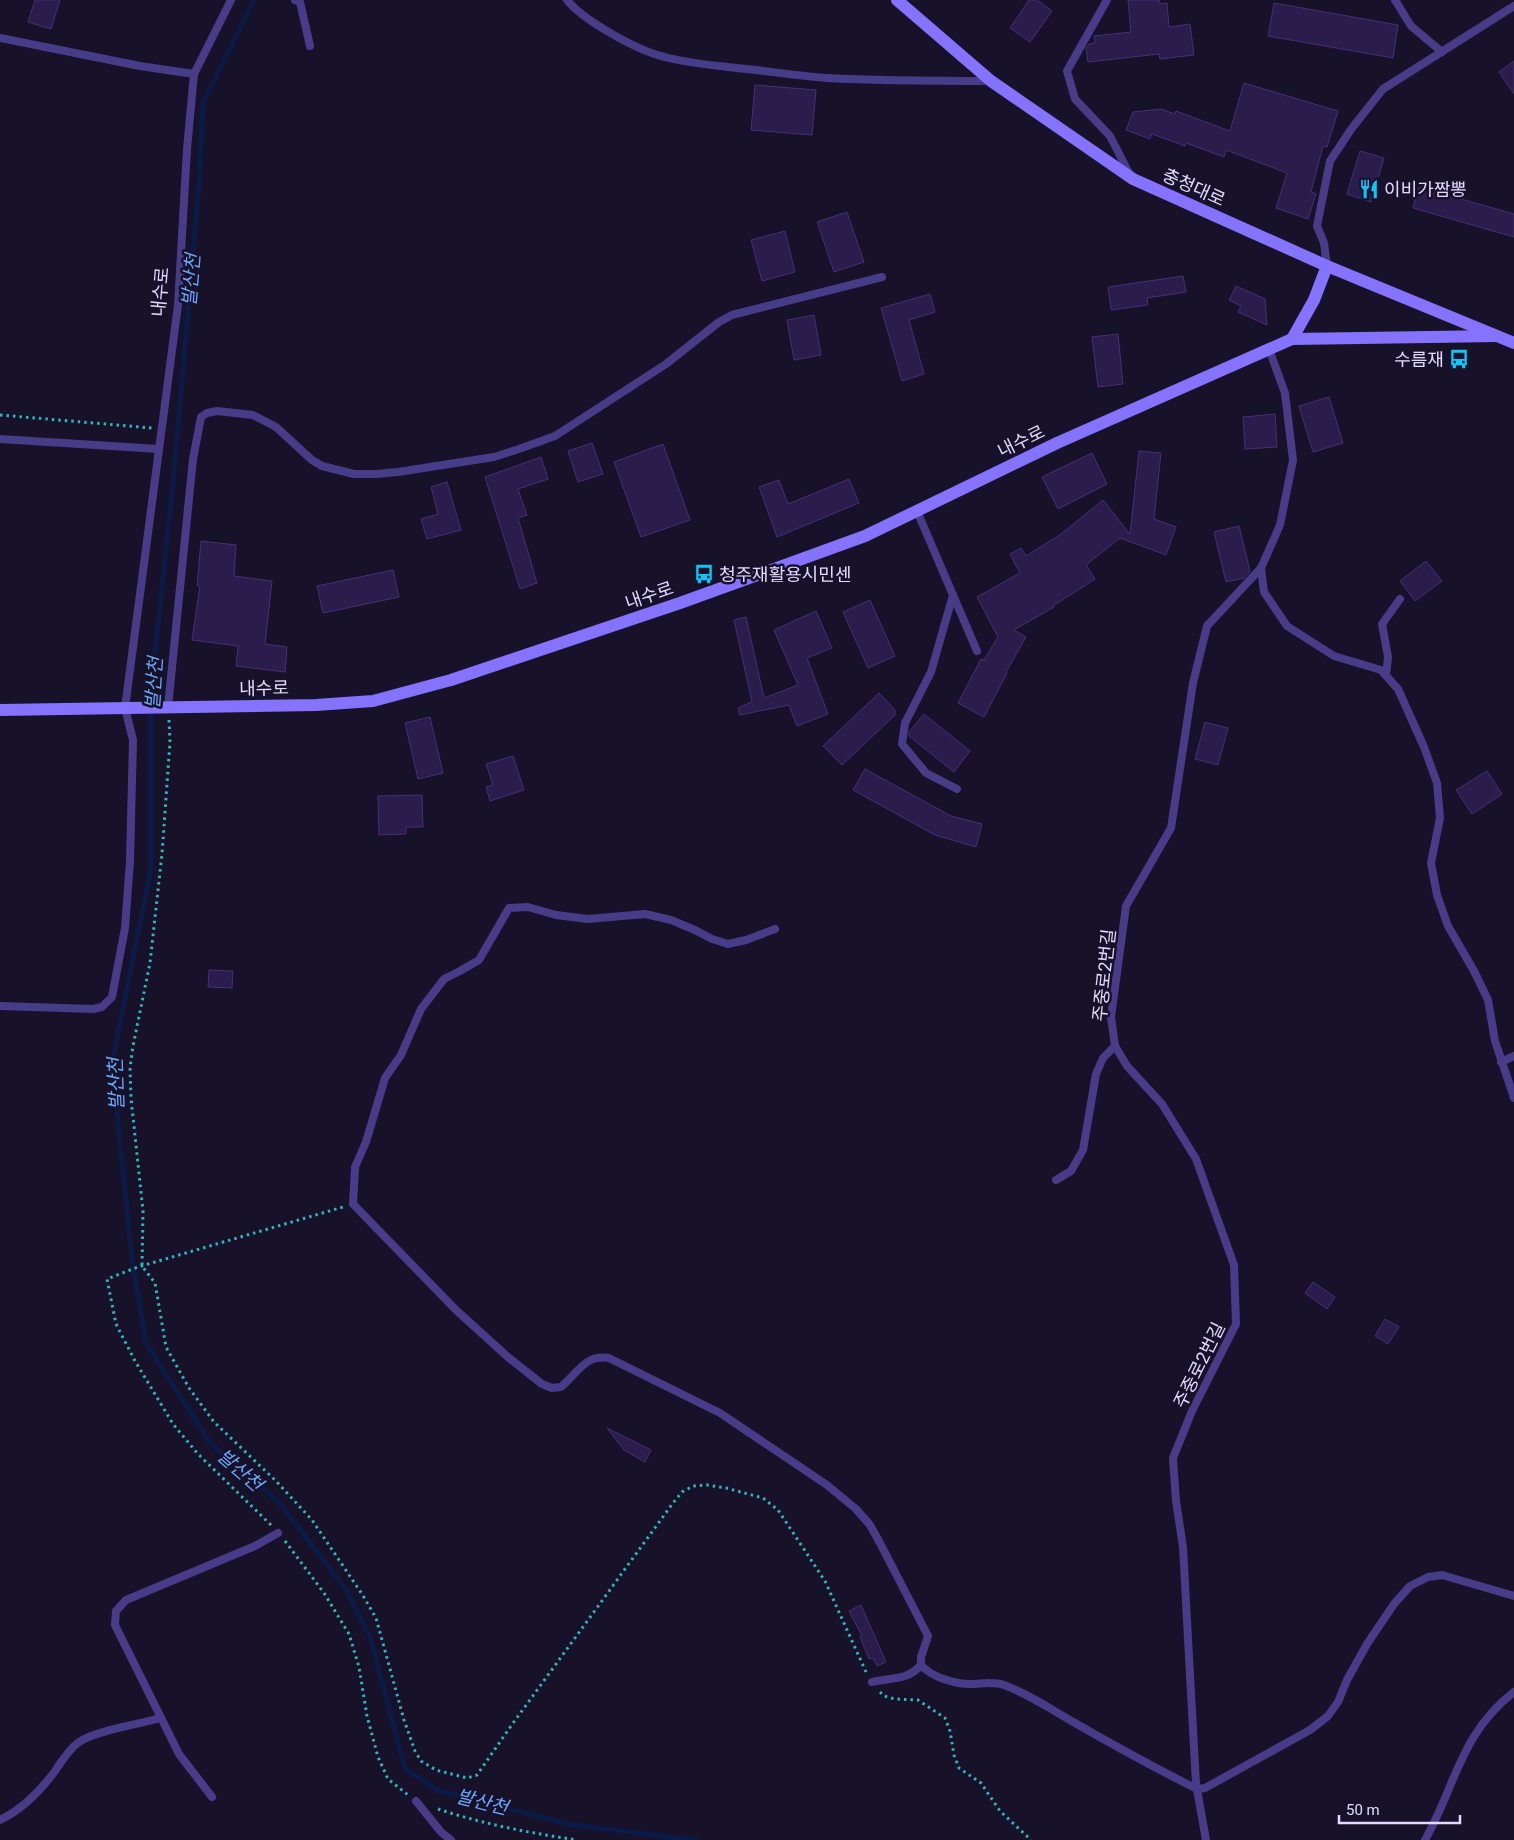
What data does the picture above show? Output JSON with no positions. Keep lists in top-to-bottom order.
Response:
{
  "streets": {
    "street": ["충청대로", "내수로"],
    "lane": ["주중로2번길"]
  },
  "crossings": [
    ["내수로", "주중로2번길"]
  ],
  "water": ["발산천"],
  "places": {
    "restaurant": ["이비가짬뽕"],
    "bus stop": ["수름재", "청주재활용시민센"]
  },
  "scale_bar": "50 m"
}
